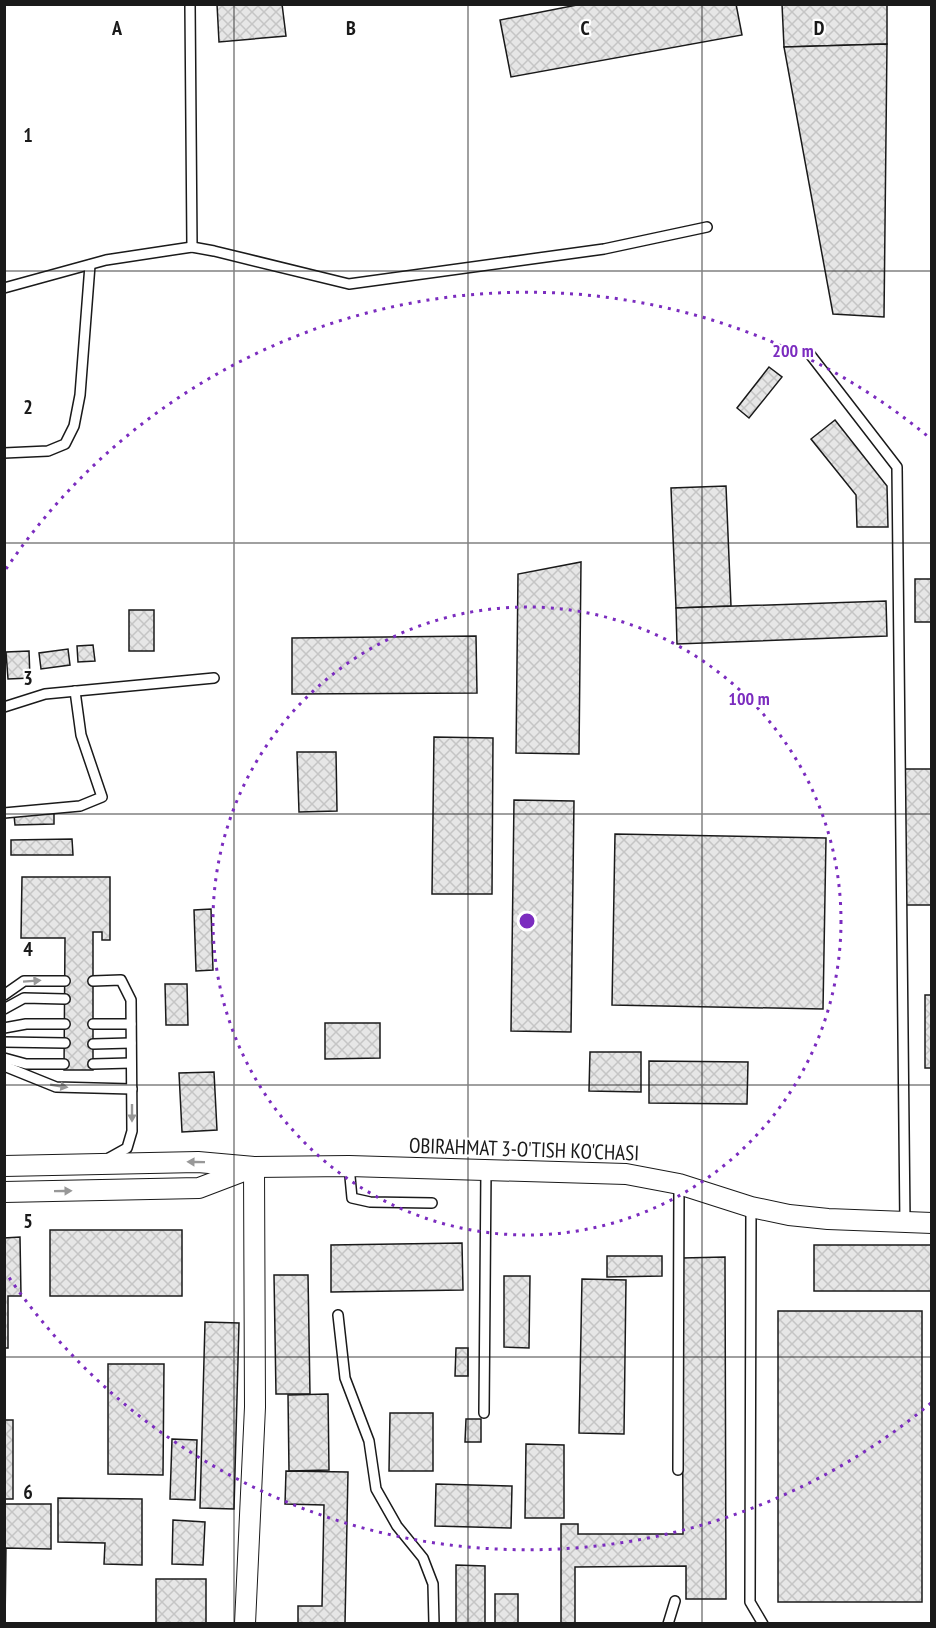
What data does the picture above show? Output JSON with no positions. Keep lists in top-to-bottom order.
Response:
{
  "streets": {
    "street": ["OBIRAHMAT 3-O'TISH KO'CHASI"]
  },
  "grid": {
    "columns": [
      "A",
      "B",
      "C",
      "D"
    ],
    "rows": [
      "1",
      "2",
      "3",
      "4",
      "5",
      "6"
    ]
  },
  "rings": ["200 m", "100 m"]
}
